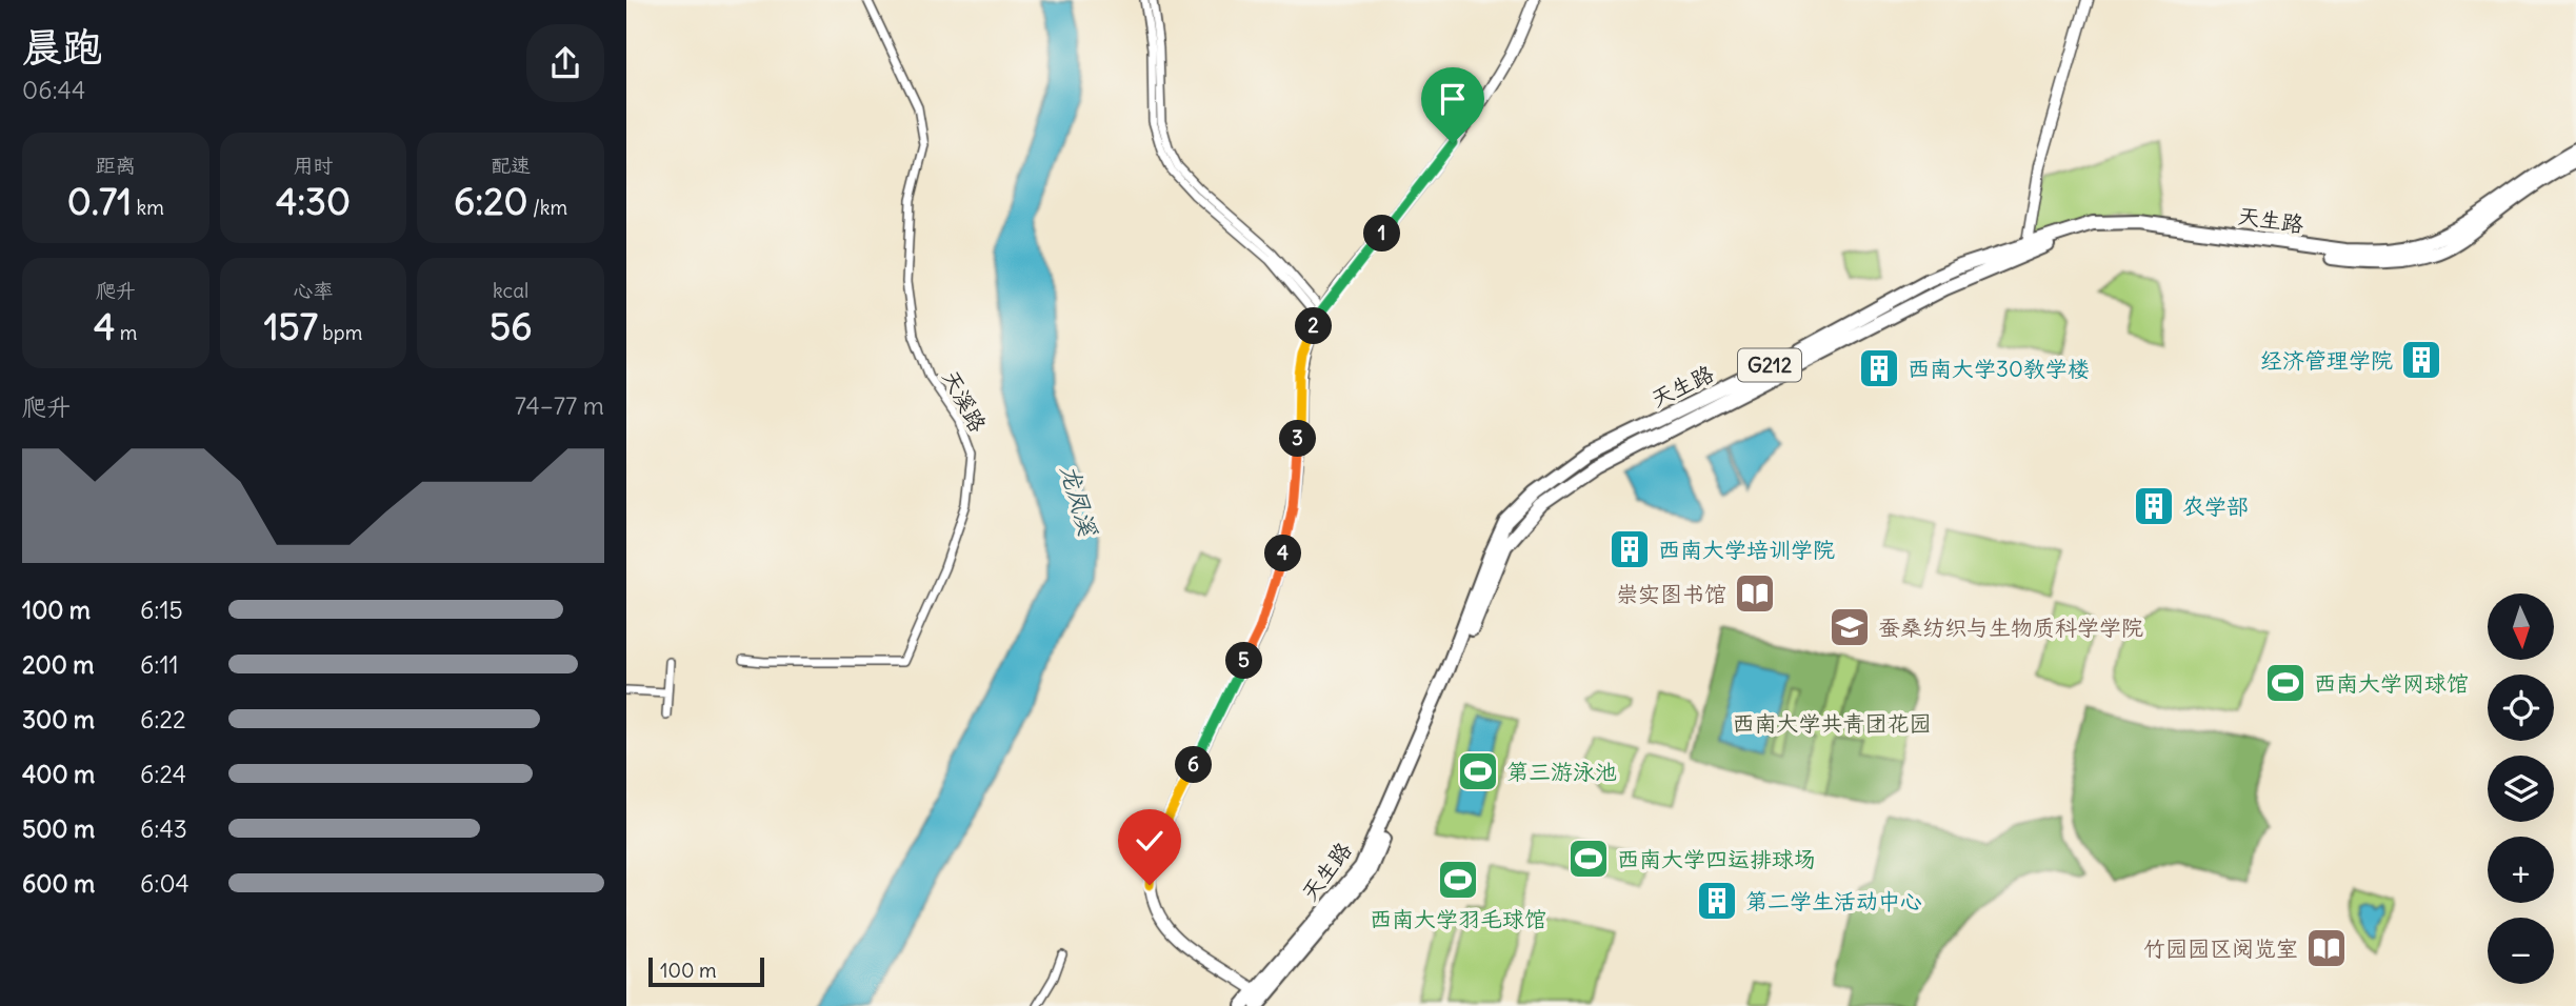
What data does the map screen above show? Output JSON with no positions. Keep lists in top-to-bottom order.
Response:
{
  "streets": {
    "highway": ["天生路", "G212"],
    "street": ["天溪路"]
  },
  "water": ["龙凤溪"],
  "parks": ["西南大学共青团花园"],
  "places": {
    "building": [
      "经济管理学院",
      "西南大学30教学楼",
      "农学部",
      "西南大学培训学院",
      "第二学生活动中心"
    ],
    "library": ["崇实图书馆", "竹园园区阅览室"],
    "school or university": ["蚕桑纺织与生物质科学学院"],
    "sports": [
      "西南大学网球馆",
      "第三游泳池",
      "西南大学四运排球场",
      "西南大学羽毛球馆"
    ]
  },
  "scale_bar": "100 m",
  "north": "bottom",
  "page": {
    "heading": ["晨跑", "06:44"],
    "stats": [
      ["距离", "0.71 km"],
      ["用时", "4:30"],
      ["配速", "6:20 /km"],
      ["爬升", "4 m"],
      ["心率", "157 bpm"],
      ["kcal", "56"]
    ],
    "pins": [
      "1",
      "2",
      "3",
      "4",
      "5",
      "6"
    ],
    "chart": ["爬升", "74–77 m"],
    "list": [
      {
        "name": "100 m",
        "note": "6:15"
      },
      {
        "name": "200 m",
        "note": "6:11"
      },
      {
        "name": "300 m",
        "note": "6:22"
      },
      {
        "name": "400 m",
        "note": "6:24"
      },
      {
        "name": "500 m",
        "note": "6:43"
      },
      {
        "name": "600 m",
        "note": "6:04"
      }
    ],
    "map_buttons": ["+", "−"],
    "scale": "100 m"
  }
}
